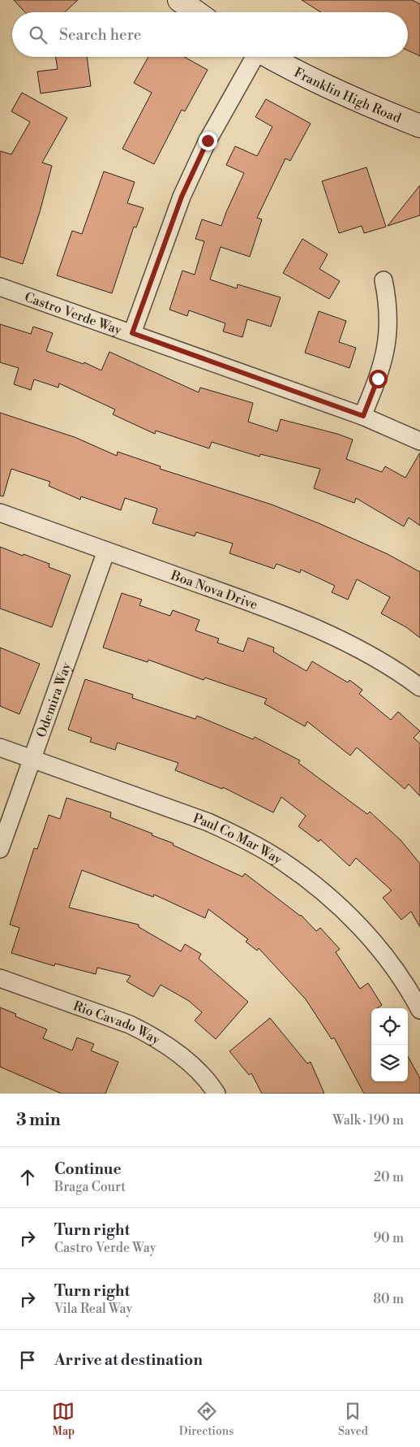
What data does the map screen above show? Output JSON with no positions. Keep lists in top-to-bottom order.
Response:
{
  "streets": {
    "street": [
      "Franklin High Road",
      "Castro Verde Way",
      "Boa Nova Drive",
      "Odemira Way",
      "Paul Co Mar Way",
      "Rio Cavado Way"
    ]
  },
  "crossings": [
    ["Boa Nova Drive", "Odemira Way"],
    ["Odemira Way", "Paul Co Mar Way"]
  ],
  "page": {
    "search": "Search here",
    "heading": ["3 min", "Walk · 190 m"],
    "list": [
      ["Continue", "Braga Court", "20 m"],
      ["Turn right", "Castro Verde Way", "90 m"],
      ["Turn right", "Vila Real Way", "80 m"],
      "Arrive at destination"
    ],
    "nav": ["Map", "Directions", "Saved"]
  }
}
